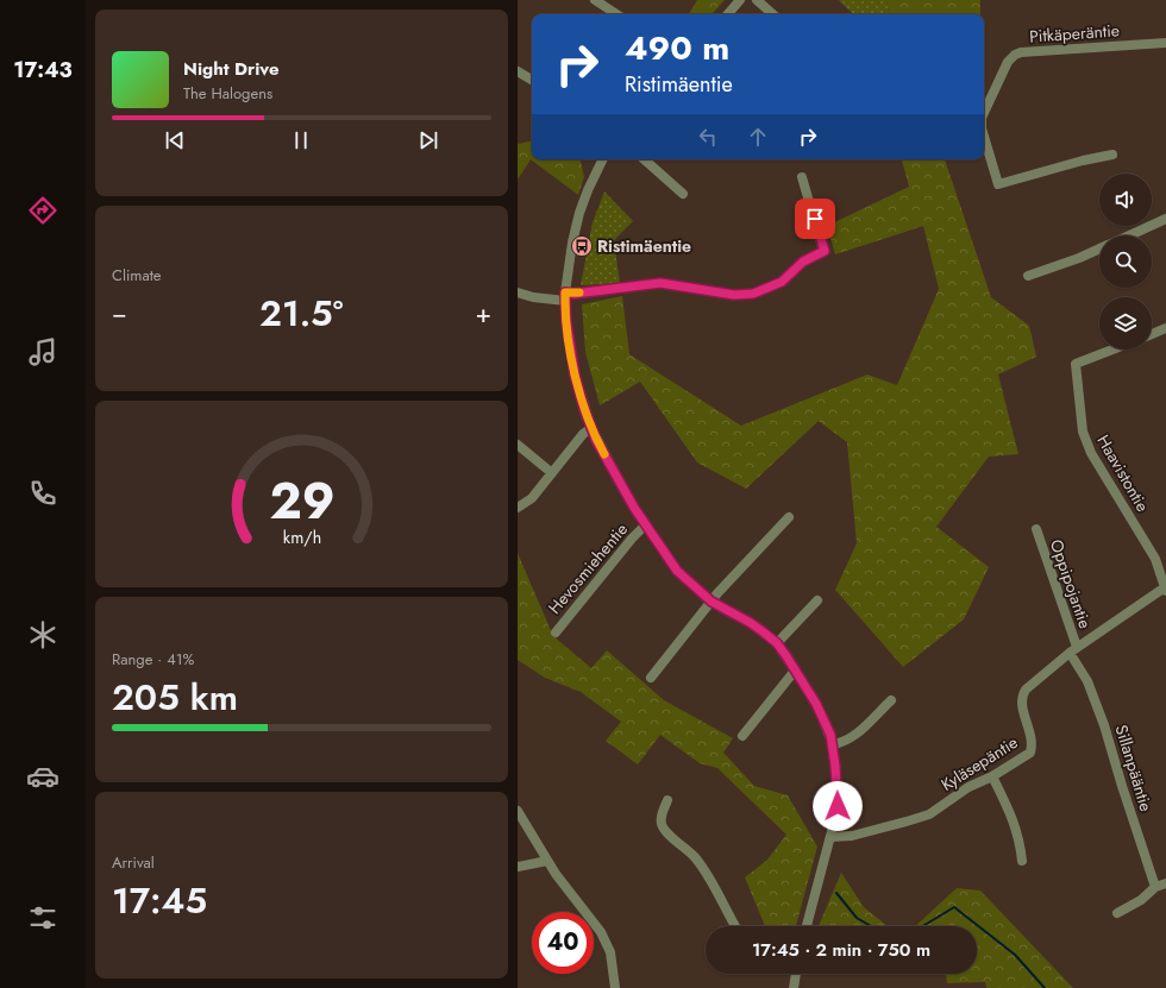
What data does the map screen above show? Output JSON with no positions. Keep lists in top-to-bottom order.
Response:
{
  "streets": {
    "street": [
      "Pitkäperäntie",
      "Haavistontie",
      "Hevosmiehentie",
      "Oppipojantie",
      "Kyläsepäntie",
      "Sillanpääntie"
    ]
  },
  "crossings": [
    ["Haavistontie", "Kyläsepäntie"],
    ["Oppipojantie", "Kyläsepäntie"],
    ["Oppipojantie", "Sillanpääntie"],
    ["Kyläsepäntie", "Sillanpääntie"]
  ],
  "places": {
    "bus stop": ["Ristimäentie"]
  },
  "page": {
    "tabs": "17:43",
    "turn": ["490 m", "Ristimäentie"],
    "song": ["Night Drive", "The Halogens"],
    "tile": [
      "Climate",
      ["Range · 41%", "205 km"],
      ["Arrival", "17:45"]
    ],
    "heat": ["−", "21.5°", "+"],
    "limit": "40",
    "trip": "17:45 · 2 min · 750 m",
    "gauge": ["29", "km/h"]
  }
}
